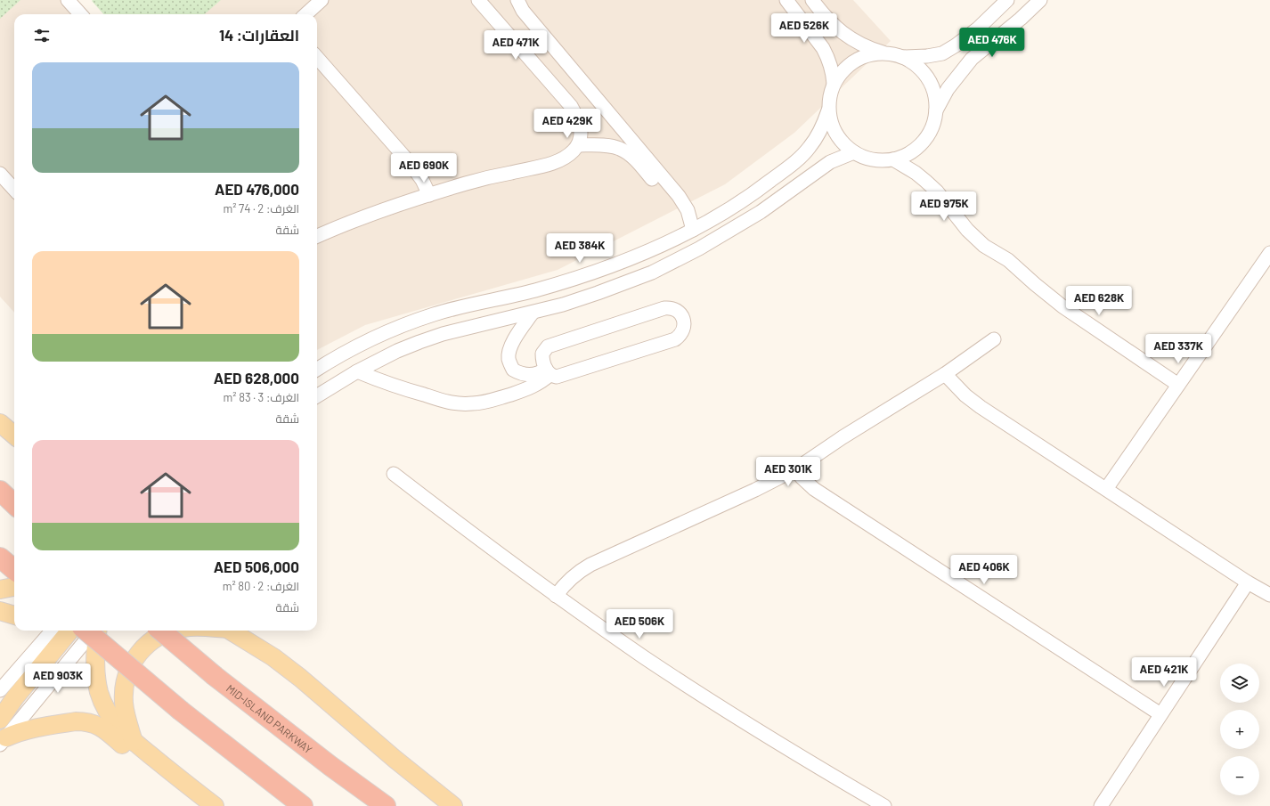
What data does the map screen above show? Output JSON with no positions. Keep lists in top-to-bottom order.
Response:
{
  "streets": {
    "highway": ["MID-ISLAND PARKWAY"]
  },
  "page": {
    "price": [
      "AED 526K",
      "AED 476K",
      "AED 471K",
      "AED 429K",
      "AED 690K",
      "AED 975K",
      "AED 384K",
      "AED 628K",
      "AED 337K",
      "AED 301K",
      "AED 406K",
      "AED 506K",
      "AED 421K",
      "AED 903K"
    ],
    "heading": "العقارات: 14",
    "list": [
      {
        "name": "AED 476,000",
        "note": "الغرف: 2 · 74 m² · شقة"
      },
      {
        "name": "AED 628,000",
        "note": "الغرف: 3 · 83 m² · شقة"
      },
      {
        "name": "AED 506,000",
        "note": "الغرف: 2 · 80 m² · شقة"
      }
    ],
    "map_buttons": ["+", "−"]
  }
}
